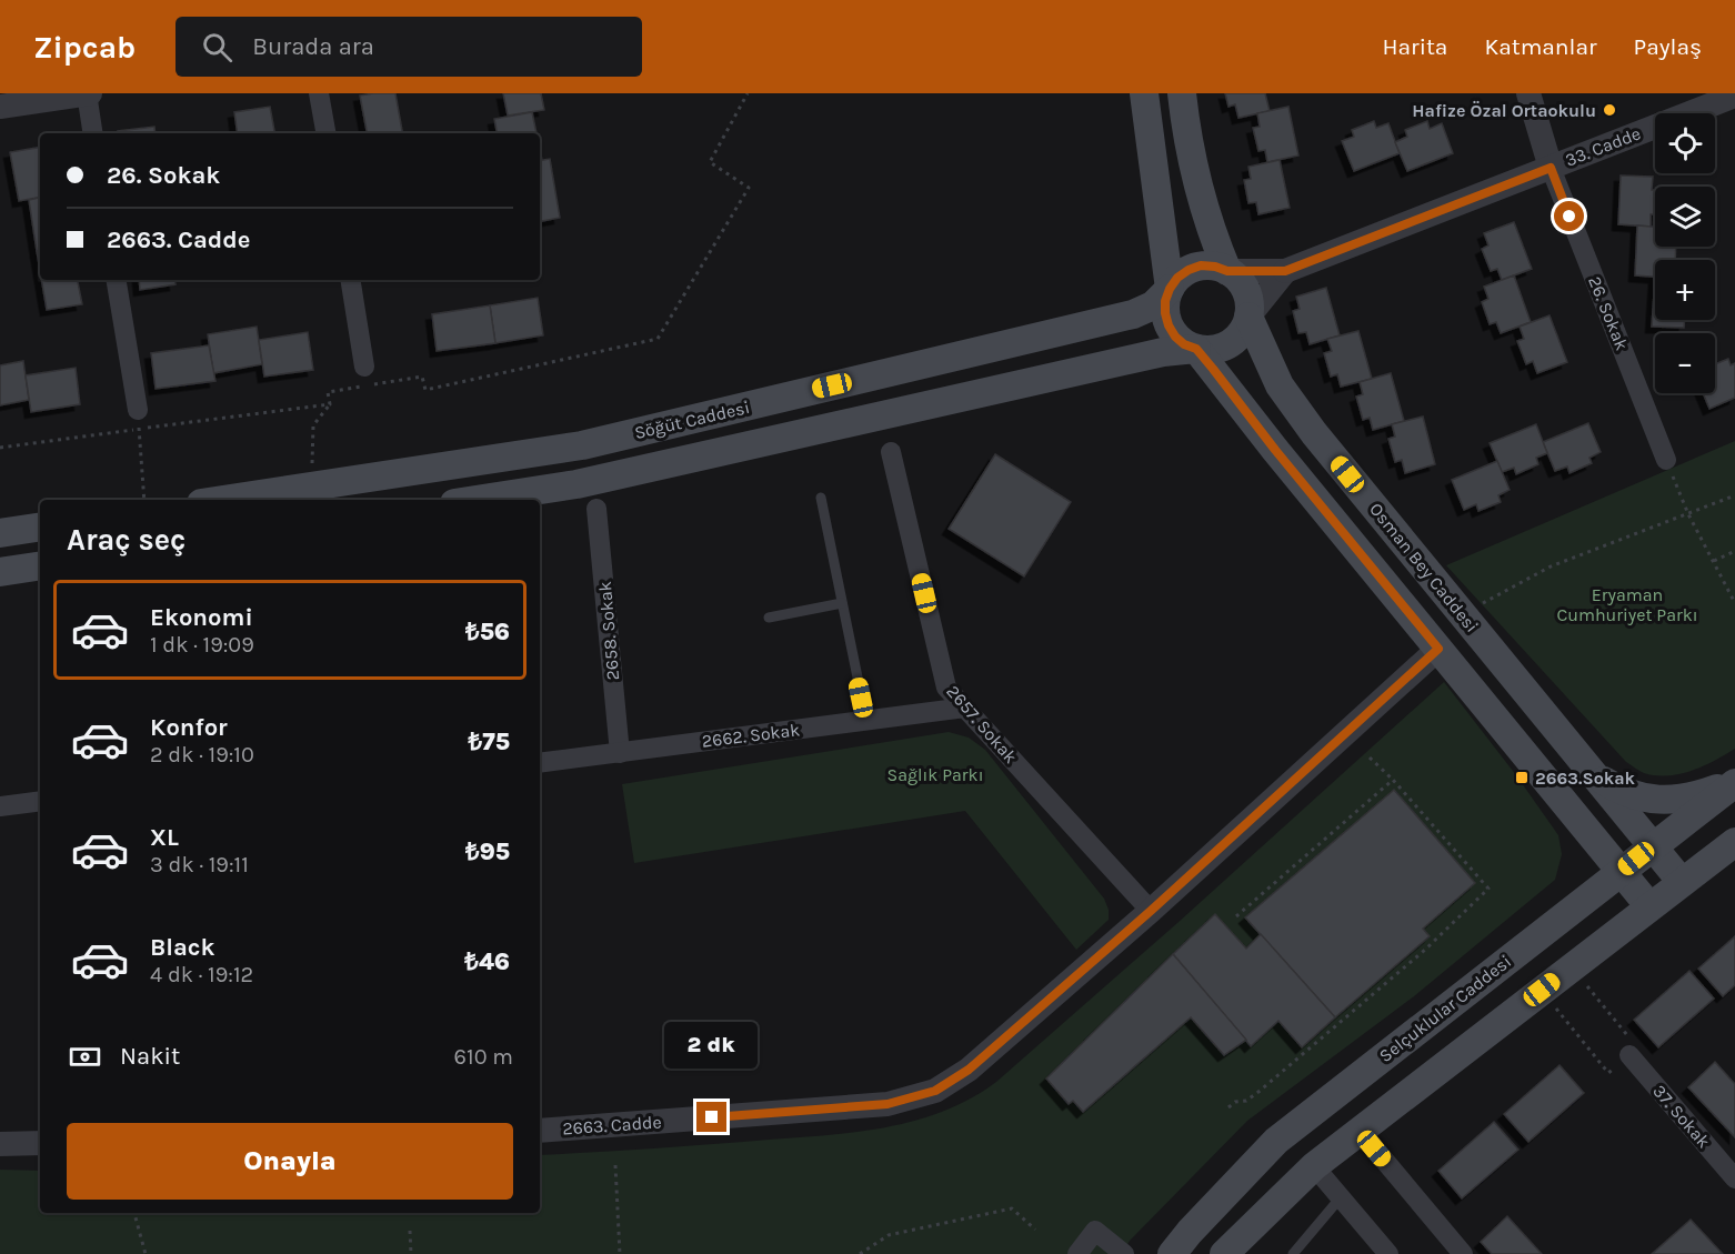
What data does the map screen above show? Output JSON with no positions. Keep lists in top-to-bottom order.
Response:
{
  "streets": {
    "main road": ["Söğüt Caddesi", "Osman Bey Caddesi", "Selçuklular Caddesi"],
    "street": [
      "33. Cadde",
      "26. Sokak",
      "2658. Sokak",
      "2657. Sokak",
      "2662. Sokak",
      "37. Sokak",
      "2663. Cadde"
    ]
  },
  "crossings": [
    ["33. Cadde", "26. Sokak"],
    ["33. Cadde", "Söğüt Caddesi"],
    ["33. Cadde", "Osman Bey Caddesi"],
    ["Söğüt Caddesi", "Osman Bey Caddesi"],
    ["Osman Bey Caddesi", "Selçuklular Caddesi"],
    ["2658. Sokak", "2662. Sokak"],
    ["2657. Sokak", "2662. Sokak"],
    ["2657. Sokak", "2663. Cadde"]
  ],
  "parks": ["Eryaman Cumhuriyet Parkı", "Sağlık Parkı"],
  "places": {
    "other": ["Hafize Özal Ortaokulu"],
    "transit": ["2663.Sokak"]
  },
  "page": {
    "header": "Zipcab",
    "search": "Burada ara",
    "nav": ["Harita", "Katmanlar", "Paylaş"],
    "map_buttons": ["+", "−"],
    "banner": ["26. Sokak", "2663. Cadde"],
    "heading": "Araç seç",
    "list": [
      {
        "name": "Ekonomi",
        "note": "1 dk · 19:09",
        "value": "₺56"
      },
      {
        "name": "Konfor",
        "note": "2 dk · 19:10",
        "value": "₺75"
      },
      {
        "name": "XL",
        "note": "3 dk · 19:11",
        "value": "₺95"
      },
      {
        "name": "Black",
        "note": "4 dk · 19:12",
        "value": "₺46"
      }
    ],
    "pay": ["Nakit", "610 m"],
    "bubble": "2 dk",
    "buttons": "Onayla"
  }
}
